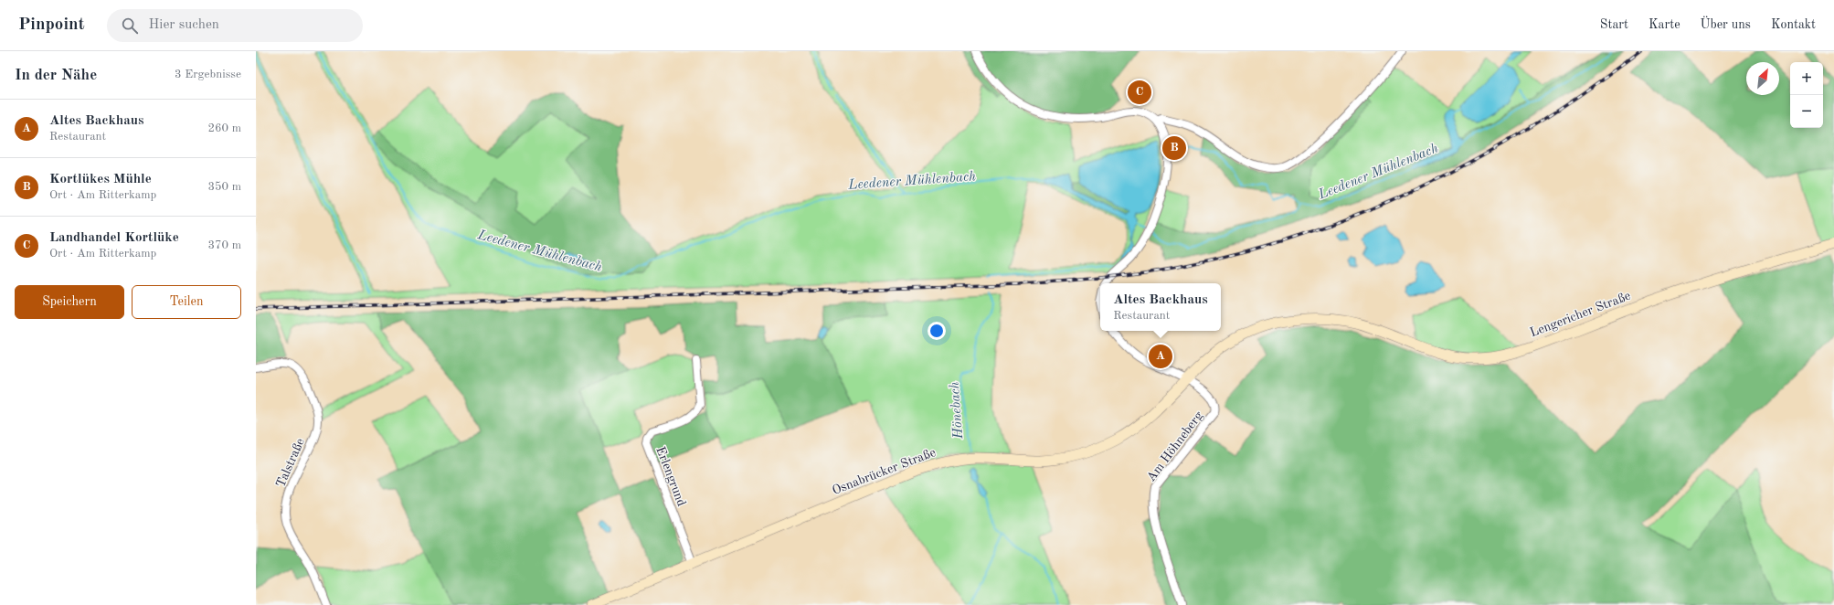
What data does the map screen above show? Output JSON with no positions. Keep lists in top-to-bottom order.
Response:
{
  "streets": {
    "main road": ["Lengericher Straße", "Osnabrücker Straße"],
    "street": ["Am Höhneberg", "Talstraße", "Erlengrund"]
  },
  "crossings": [
    ["Lengericher Straße", "Osnabrücker Straße"],
    ["Am Höhneberg", "Osnabrücker Straße"],
    ["Osnabrücker Straße", "Erlengrund"]
  ],
  "water": ["Leedener Mühlenbach", "Hönebach"],
  "north": "top right",
  "page": {
    "header": "Pinpoint",
    "search": "Hier suchen",
    "nav": [
      "Start",
      "Karte",
      "Über uns",
      "Kontakt"
    ],
    "heading": ["In der Nähe", "3 Ergebnisse"],
    "map_buttons": ["+", "−"],
    "pins": ["C", "B", "A"],
    "list": [
      {
        "mark": "A",
        "name": "Altes Backhaus",
        "note": "Restaurant",
        "value": "260 m"
      },
      {
        "mark": "B",
        "name": "Kortlükes Mühle",
        "note": "Ort · Am Ritterkamp",
        "value": "350 m"
      },
      {
        "mark": "C",
        "name": "Landhandel Kortlüke",
        "note": "Ort · Am Ritterkamp",
        "value": "370 m"
      }
    ],
    "buttons": ["Speichern", "Teilen"],
    "popup": ["Altes Backhaus", "Restaurant"]
  }
}
